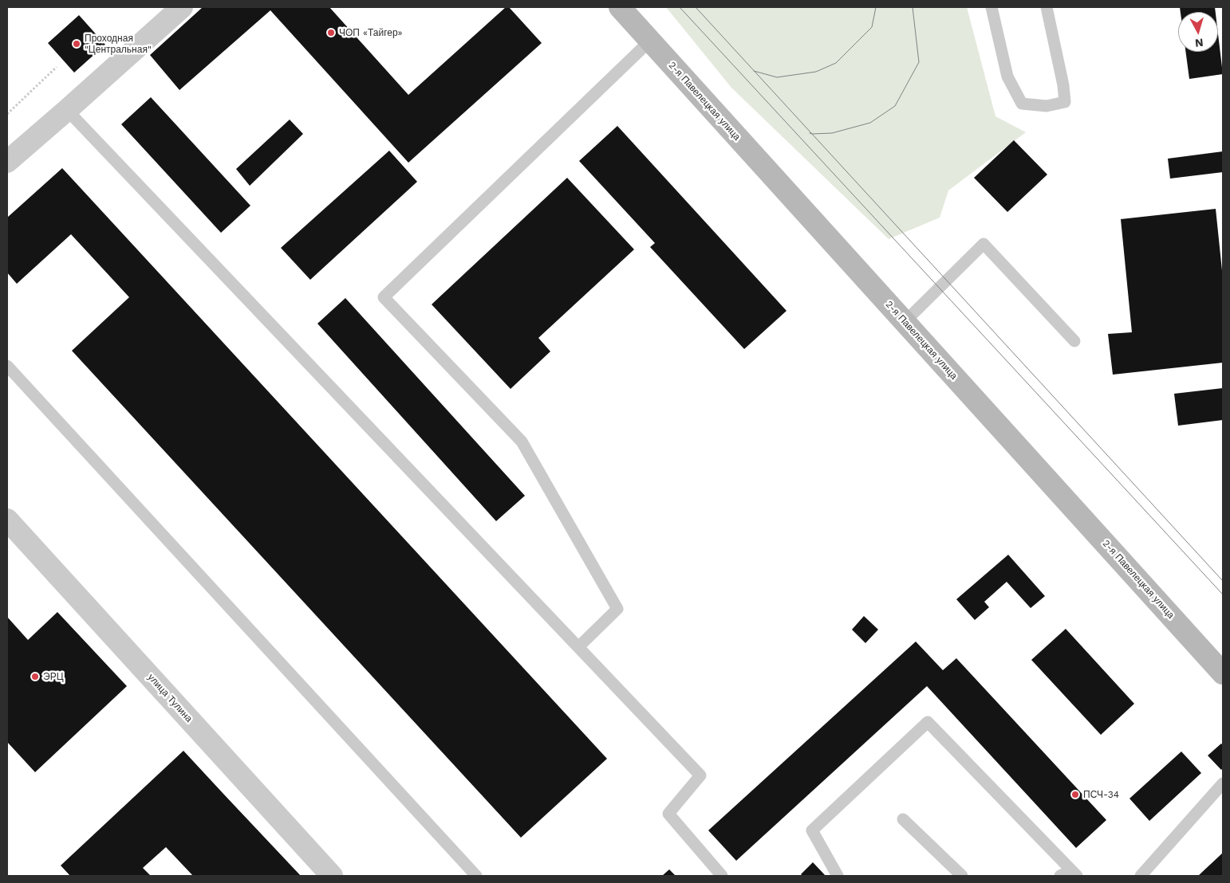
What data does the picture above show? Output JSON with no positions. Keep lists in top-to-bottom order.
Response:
{
  "streets": {
    "main road": ["2-я Павелецкая улица"],
    "street": ["улица Тулина"]
  },
  "places": [
    "ЧОП «Тайгер»",
    "Проходная \"Центральная\"",
    "ЭРЦ",
    "ПСЧ-34"
  ],
  "north": "bottom"
}
